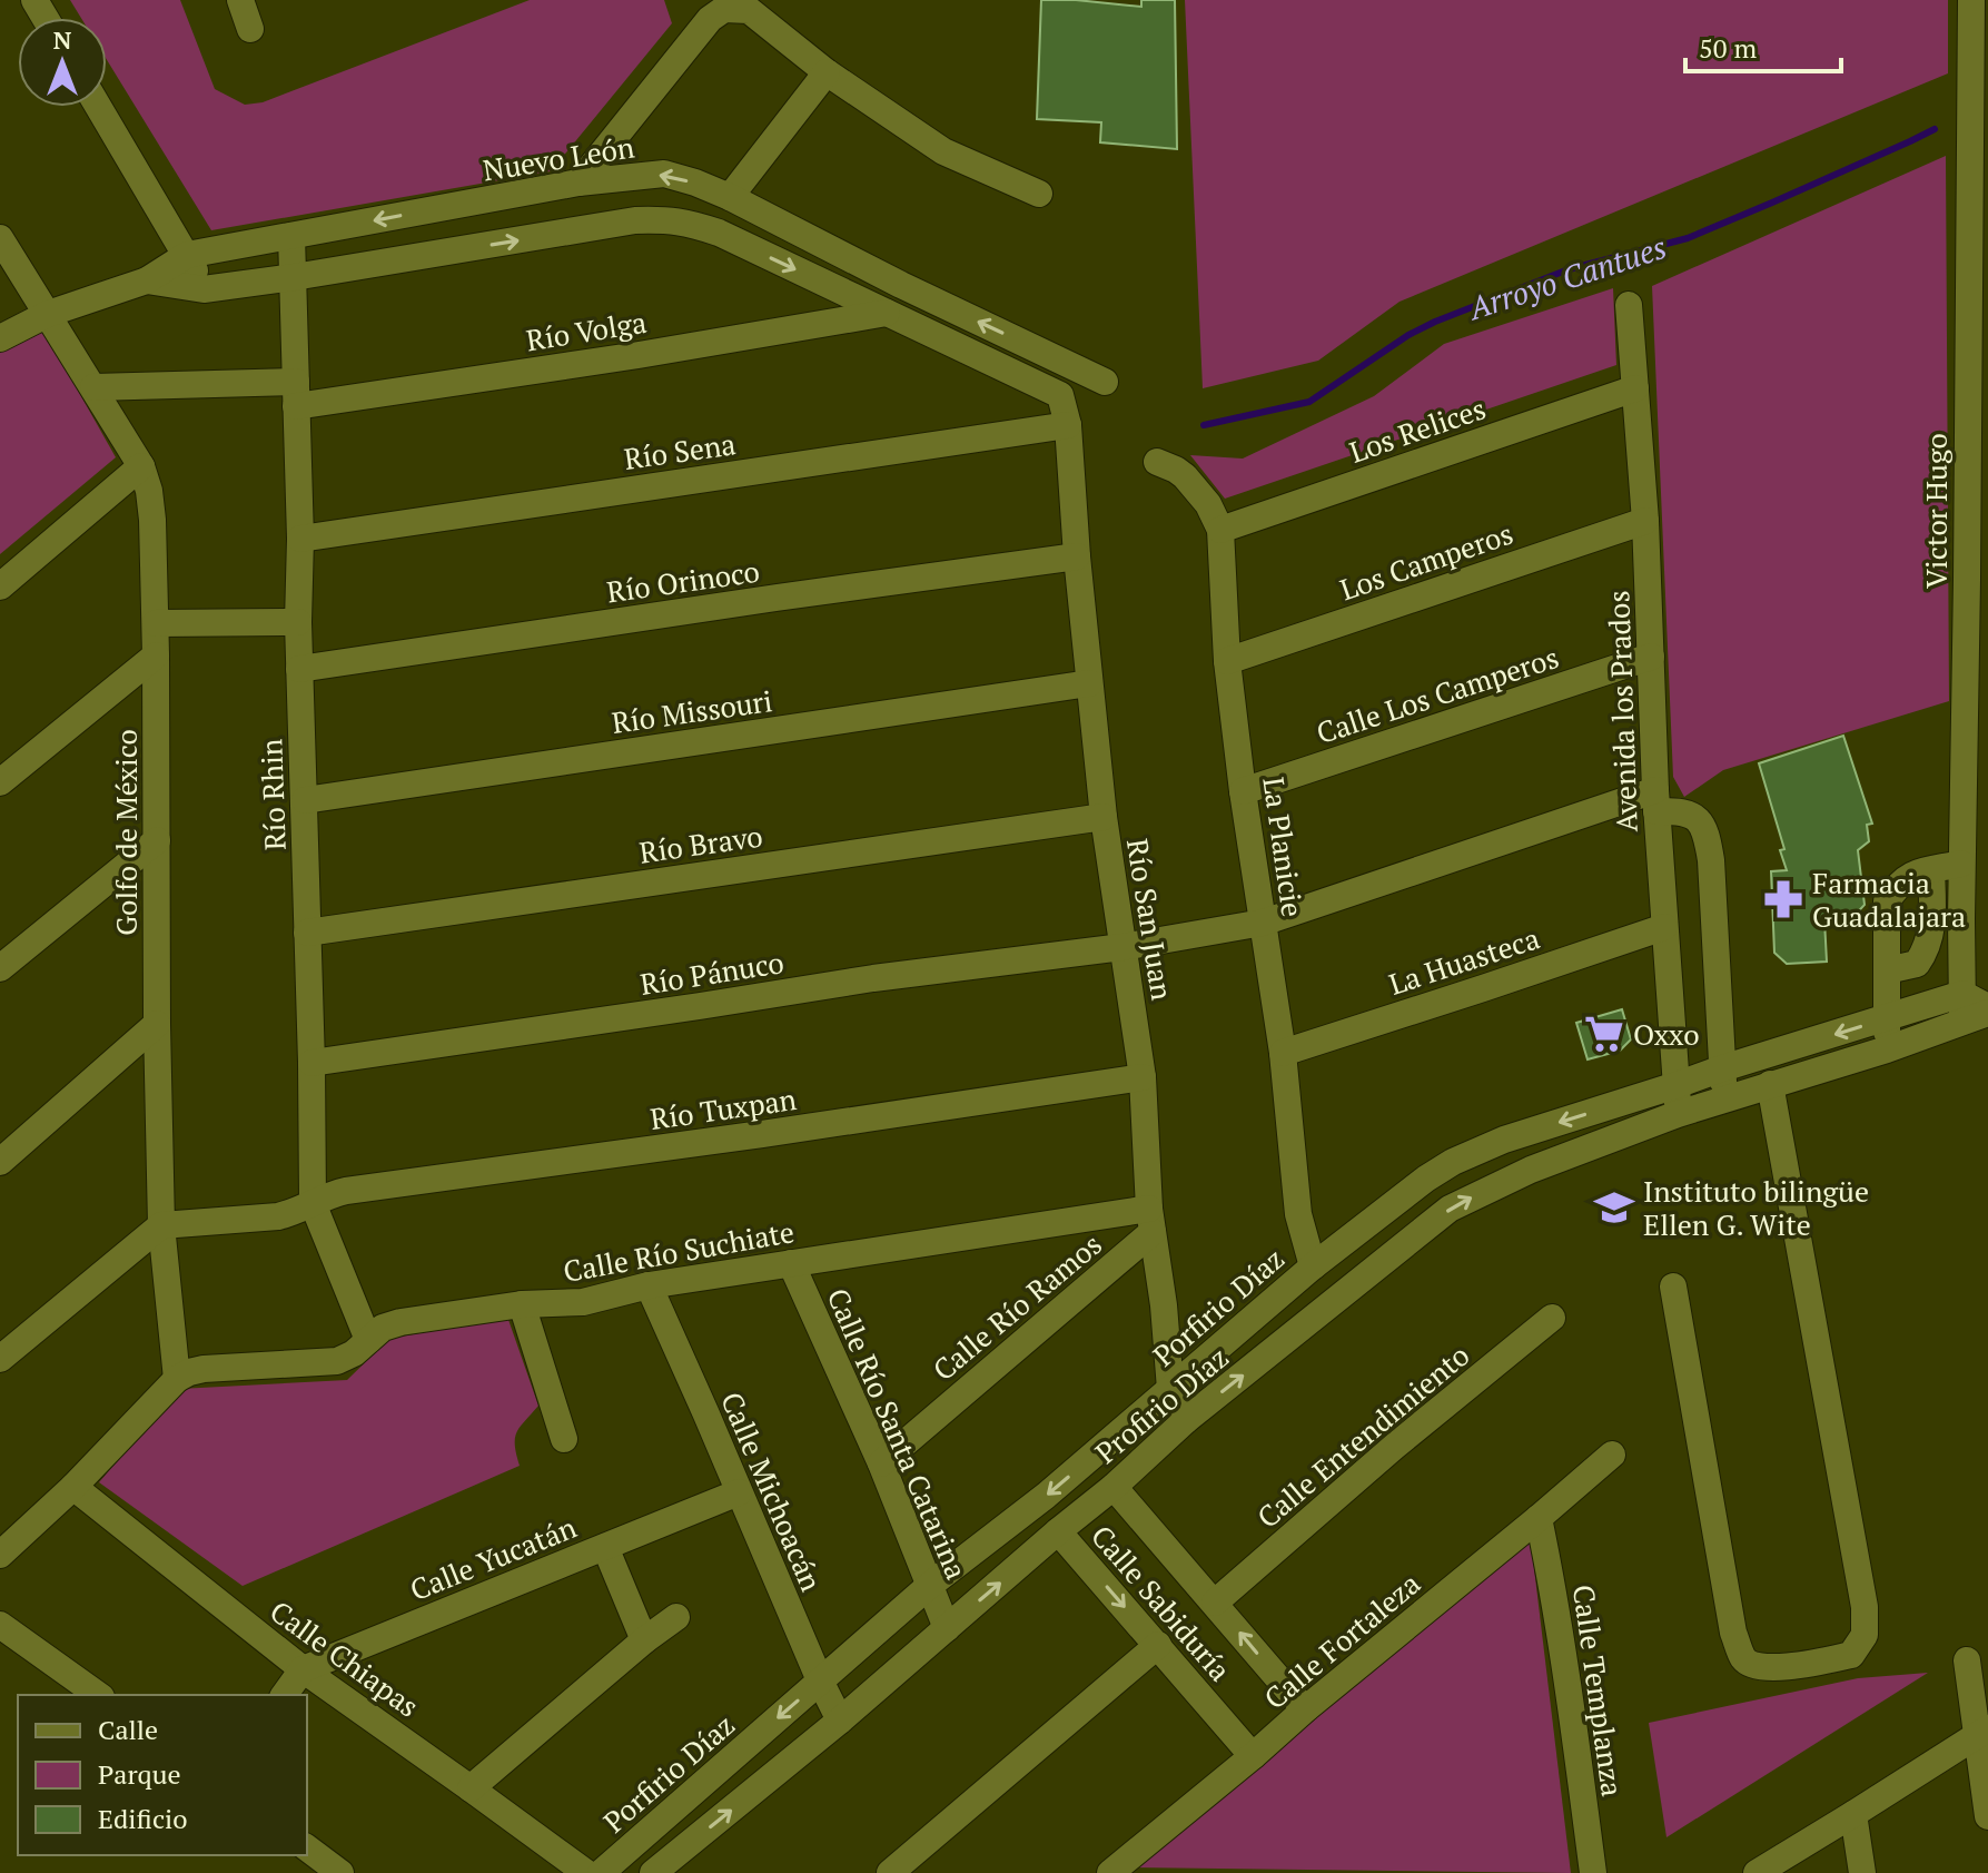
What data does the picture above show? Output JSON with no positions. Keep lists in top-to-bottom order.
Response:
{
  "streets": {
    "street": [
      "Nuevo León",
      "Río Volga",
      "Los Relices",
      "Río Sena",
      "Victor Hugo",
      "Los Camperos",
      "Río Orinoco",
      "Calle Los Camperos",
      "Río Missouri",
      "Avenida los Prados",
      "Río Rhin",
      "Golfo de México",
      "Río Bravo",
      "La Planicie",
      "Río San Juan",
      "La Huasteca",
      "Río Pánuco",
      "Río Tuxpan",
      "Calle Río Suchiate",
      "Calle Río Ramos",
      "Porfirio Díaz",
      "Profirio Díaz",
      "Calle Río Santa Catarina",
      "Calle Entendimiento",
      "Calle Michoacán",
      "Calle Yucatán",
      "Calle Sabiduría",
      "Calle Fortaleza",
      "Calle Chiapas",
      "Calle Templanza"
    ]
  },
  "crossings": [
    ["Nuevo León", "Río Volga"],
    ["Nuevo León", "Río Rhin"],
    ["Nuevo León", "Golfo de México"],
    ["Río Volga", "Río Rhin"],
    ["Río Volga", "Golfo de México"],
    ["Los Relices", "Avenida los Prados"],
    ["Los Relices", "La Planicie"],
    ["Río Sena", "Río Rhin"],
    ["Río Sena", "Río San Juan"],
    ["Victor Hugo", "Porfirio Díaz"],
    ["Los Camperos", "Avenida los Prados"],
    ["Los Camperos", "La Planicie"],
    ["Río Orinoco", "Río Rhin"],
    ["Río Orinoco", "Río San Juan"],
    ["Calle Los Camperos", "Avenida los Prados"],
    ["Calle Los Camperos", "La Planicie"],
    ["Río Missouri", "Río Rhin"],
    ["Río Missouri", "Río San Juan"],
    ["Avenida los Prados", "La Huasteca"],
    ["Avenida los Prados", "Río Pánuco"],
    ["Avenida los Prados", "Porfirio Díaz"],
    ["Avenida los Prados", "Profirio Díaz"],
    ["Río Rhin", "Río Bravo"],
    ["Río Rhin", "Río Pánuco"],
    ["Río Rhin", "Río Tuxpan"],
    ["Río Rhin", "Calle Río Suchiate"],
    ["Golfo de México", "Río Tuxpan"],
    ["Golfo de México", "Calle Río Suchiate"],
    ["Río Bravo", "Río San Juan"],
    ["La Planicie", "La Huasteca"],
    ["La Planicie", "Río Pánuco"],
    ["La Planicie", "Porfirio Díaz"],
    ["Río San Juan", "Río Pánuco"],
    ["Río San Juan", "Río Tuxpan"],
    ["Río San Juan", "Calle Río Suchiate"],
    ["Río San Juan", "Calle Río Ramos"],
    ["Río San Juan", "Porfirio Díaz"],
    ["Río San Juan", "Profirio Díaz"],
    ["Calle Río Suchiate", "Calle Río Ramos"],
    ["Calle Río Suchiate", "Calle Río Santa Catarina"],
    ["Calle Río Suchiate", "Calle Michoacán"],
    ["Calle Río Ramos", "Calle Río Santa Catarina"],
    ["Porfirio Díaz", "Calle Río Santa Catarina"],
    ["Porfirio Díaz", "Calle Michoacán"],
    ["Profirio Díaz", "Calle Río Santa Catarina"],
    ["Profirio Díaz", "Calle Michoacán"],
    ["Profirio Díaz", "Calle Sabiduría"],
    ["Calle Entendimiento", "Calle Sabiduría"],
    ["Calle Michoacán", "Calle Yucatán"],
    ["Calle Yucatán", "Calle Chiapas"],
    ["Calle Sabiduría", "Calle Fortaleza"],
    ["Calle Fortaleza", "Calle Templanza"]
  ],
  "water": ["Arroyo Cantues"],
  "places": {
    "pharmacy": ["Farmacia Guadalajara"],
    "supermarket": ["Oxxo"],
    "school or university": ["Instituto bilingüe Ellen G. Wite"]
  },
  "legend": ["Calle", "Parque", "Edificio"],
  "scale_bar": "50 m",
  "north": "top"
}
